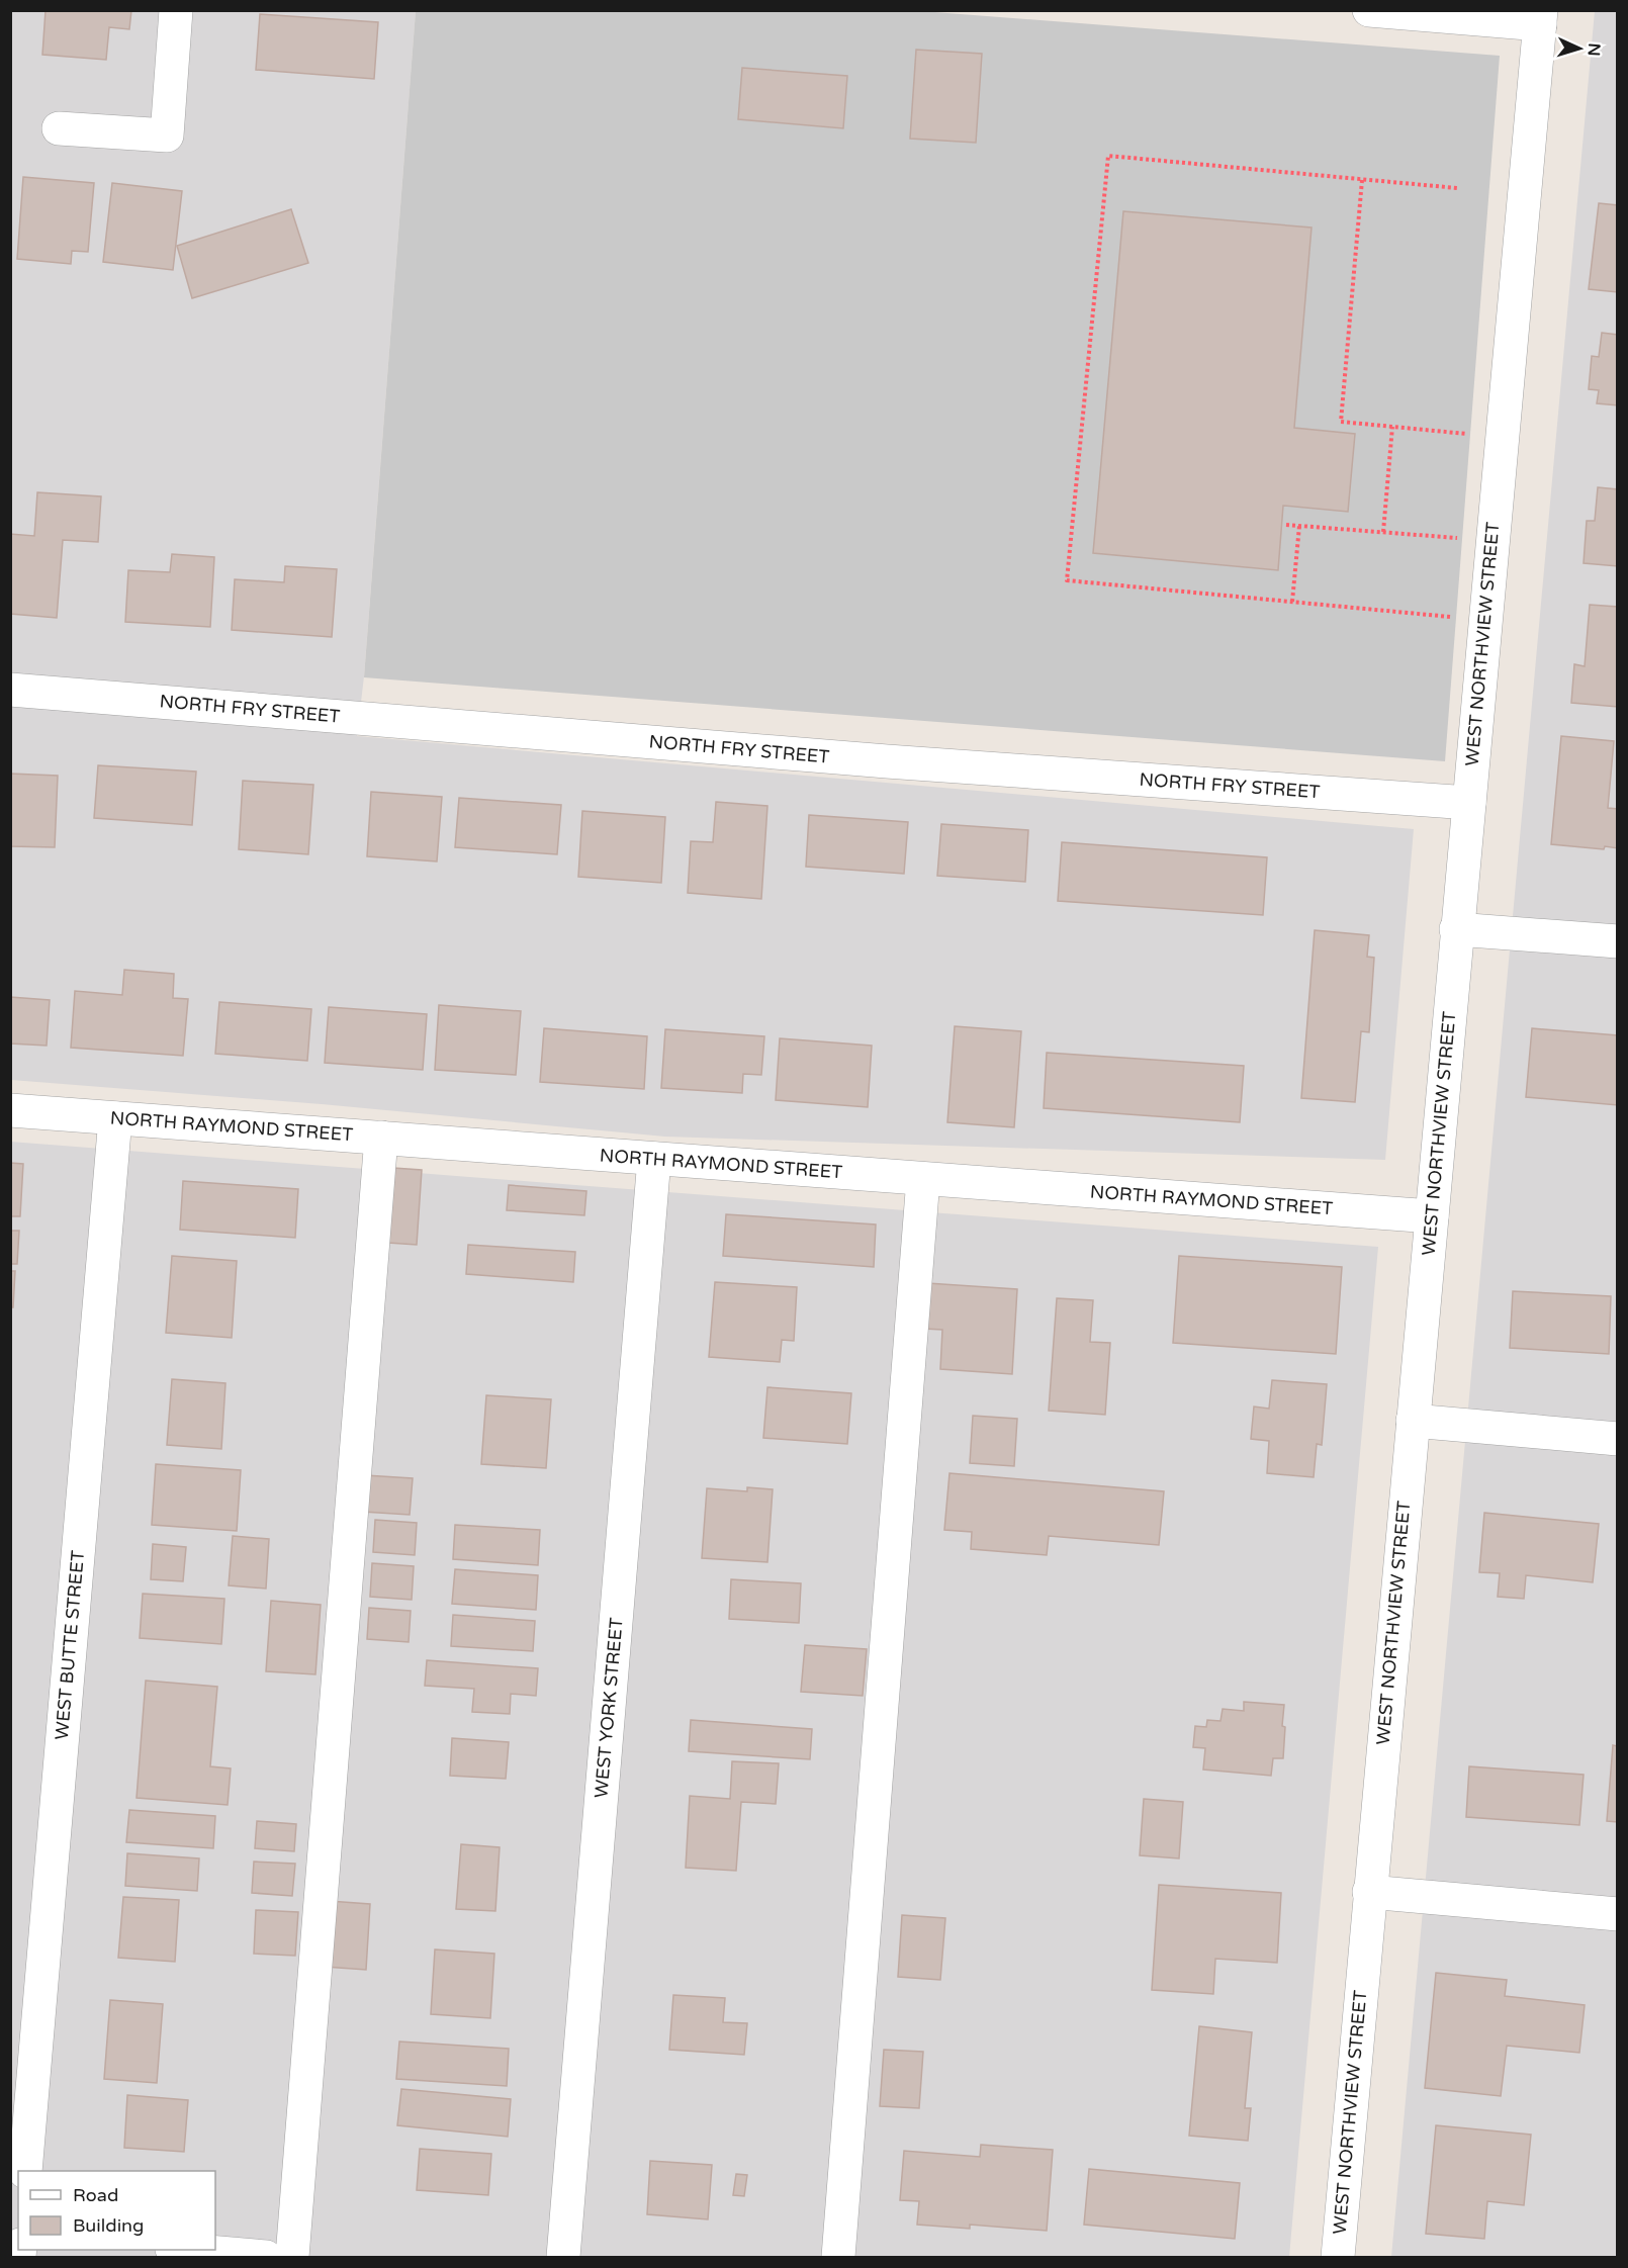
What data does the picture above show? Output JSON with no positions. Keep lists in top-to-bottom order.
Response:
{
  "streets": {
    "street": [
      "WEST NORTHVIEW STREET",
      "NORTH FRY STREET",
      "NORTH RAYMOND STREET",
      "WEST BUTTE STREET",
      "WEST YORK STREET"
    ]
  },
  "crossings": [
    ["WEST NORTHVIEW STREET", "NORTH FRY STREET"],
    ["WEST NORTHVIEW STREET", "NORTH RAYMOND STREET"],
    ["NORTH RAYMOND STREET", "WEST BUTTE STREET"],
    ["NORTH RAYMOND STREET", "WEST YORK STREET"]
  ],
  "legend": ["Road", "Building"],
  "north": "right"
}
